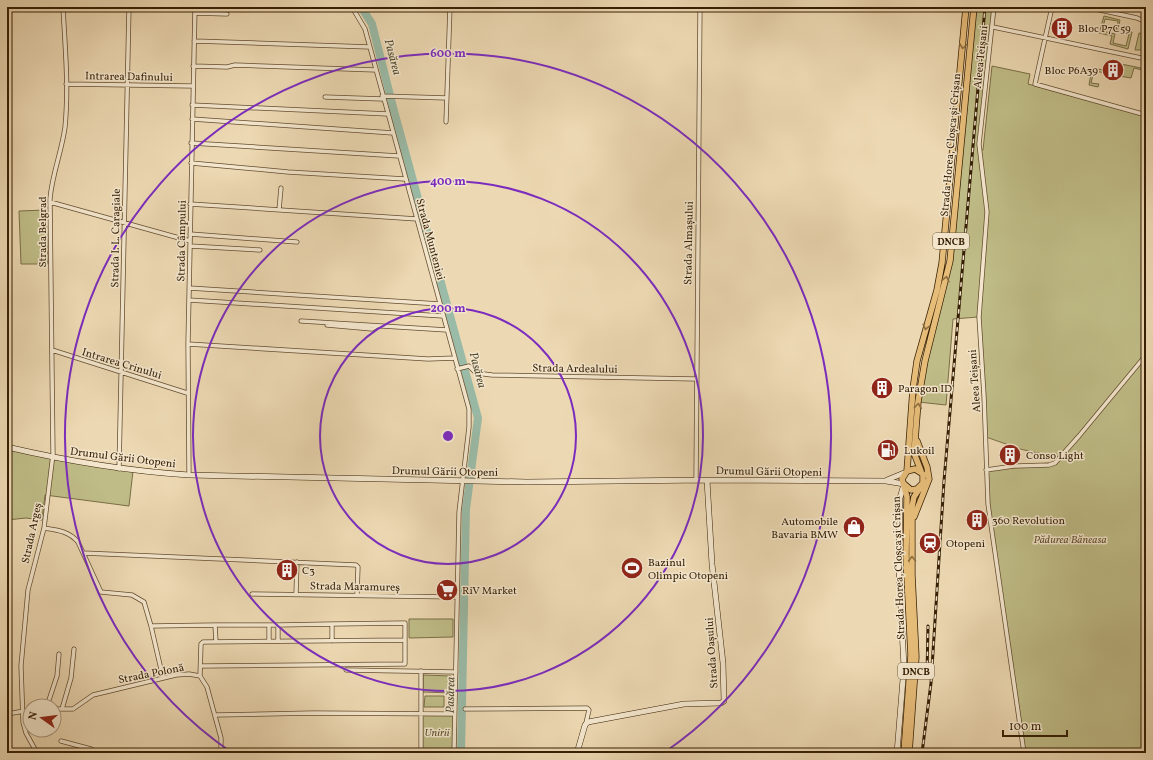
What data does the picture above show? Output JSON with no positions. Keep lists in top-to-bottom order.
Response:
{
  "streets": {
    "main road": [
      "Strada Horea, Cloșca și Crișan",
      "DNCB",
      "Drumul Gării Otopeni",
      "Strada Oașului"
    ],
    "street": [
      "Aleea Teișani",
      "Intrarea Dafinului",
      "Strada Belgrad",
      "Strada I. L. Caragiale",
      "Strada Munteniei",
      "Strada Câmpului",
      "Strada Almașului",
      "Intrarea Crinului",
      "Strada Ardealului",
      "Strada Argeș",
      "Strada Maramureș",
      "Strada Polonă"
    ]
  },
  "crossings": [
    ["Intrarea Dafinului", "Strada Belgrad"],
    ["Intrarea Dafinului", "Strada I. L. Caragiale"],
    ["Intrarea Dafinului", "Strada Câmpului"],
    ["Strada Horea, Cloșca și Crișan", "DNCB"],
    ["Strada Horea, Cloșca și Crișan", "Drumul Gării Otopeni"],
    ["Strada Belgrad", "Intrarea Crinului"],
    ["Strada Belgrad", "Drumul Gării Otopeni"],
    ["Strada Belgrad", "Strada Argeș"],
    ["Strada I. L. Caragiale", "Intrarea Crinului"],
    ["Strada I. L. Caragiale", "Drumul Gării Otopeni"],
    ["Strada Munteniei", "Strada Ardealului"],
    ["Strada Munteniei", "Drumul Gării Otopeni"],
    ["Strada Câmpului", "Intrarea Crinului"],
    ["Strada Câmpului", "Drumul Gării Otopeni"],
    ["DNCB", "Drumul Gării Otopeni"],
    ["Strada Almașului", "Strada Ardealului"],
    ["Strada Almașului", "Drumul Gării Otopeni"],
    ["Drumul Gării Otopeni", "Strada Argeș"],
    ["Drumul Gării Otopeni", "Strada Oașului"]
  ],
  "water": ["Pasărea"],
  "parks": ["Pădurea Băneasa", "Unirii"],
  "places": {
    "building": [
      "Bloc P7C59",
      "Bloc P6A39",
      "Paragon ID",
      "Conso Light",
      "360 Revolution",
      "C3"
    ],
    "fuel station": ["Lukoil"],
    "shop": ["Automobile Bavaria BMW"],
    "station": ["Otopeni"],
    "sports": ["Bazinul Olimpic Otopeni"],
    "supermarket": ["RiV Market"]
  },
  "scale_bar": "100 m",
  "north": "left",
  "rings": ["600 m", "400 m", "200 m"]
}
